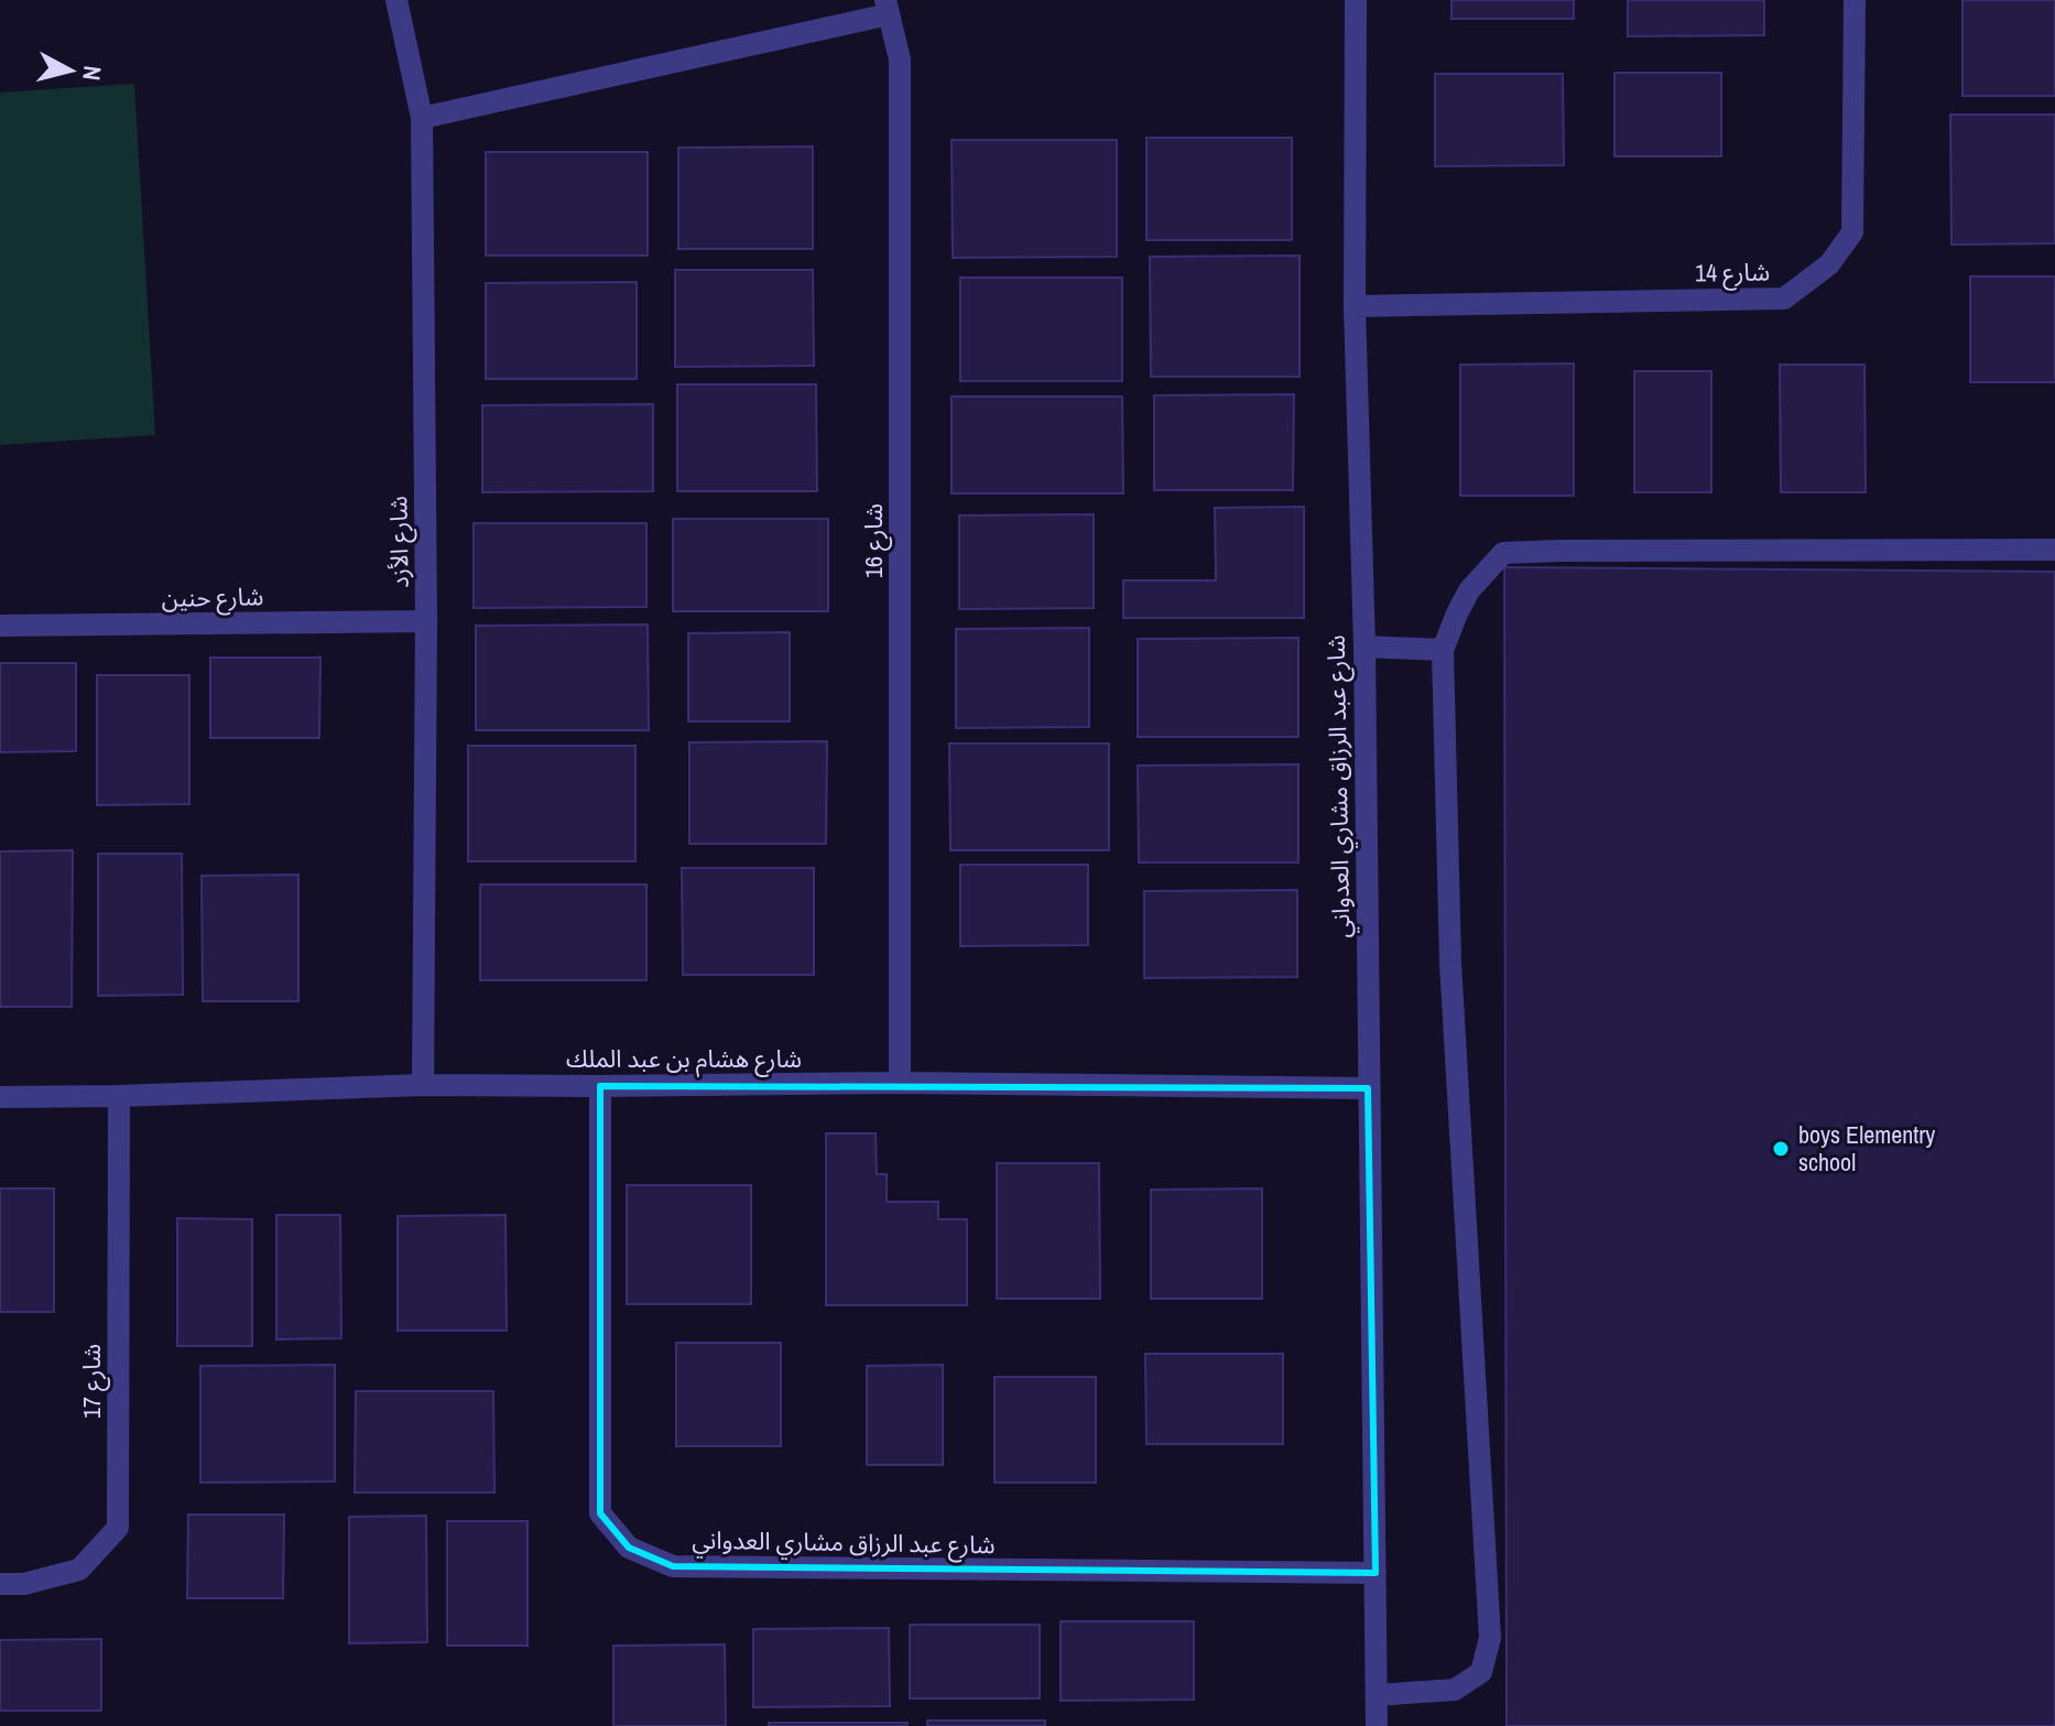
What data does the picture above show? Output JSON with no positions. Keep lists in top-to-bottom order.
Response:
{
  "streets": {
    "street": [
      "شارع 14",
      "شارع 16",
      "شارع الأزد",
      "شارع حنين",
      "شارع عبد الرزاق مشاري العدواني",
      "شارع هشام بن عبد الملك",
      "شارع 17"
    ]
  },
  "crossings": [
    ["شارع 14", "شارع عبد الرزاق مشاري العدواني"],
    ["شارع 16", "شارع هشام بن عبد الملك"],
    ["شارع الأزد", "شارع حنين"],
    ["شارع الأزد", "شارع هشام بن عبد الملك"],
    ["شارع عبد الرزاق مشاري العدواني", "شارع هشام بن عبد الملك"],
    ["شارع هشام بن عبد الملك", "شارع 17"]
  ],
  "places": ["boys Elementry school"],
  "north": "right"
}
